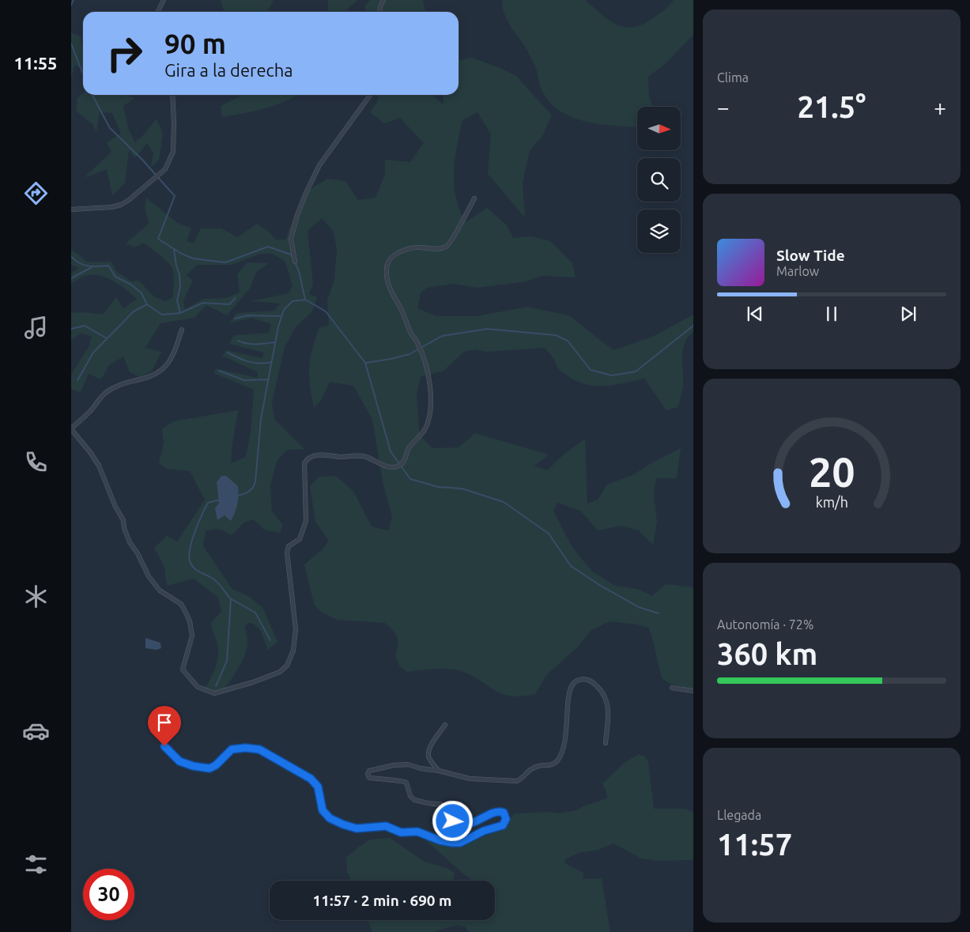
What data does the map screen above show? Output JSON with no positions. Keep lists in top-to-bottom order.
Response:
{
  "north": "right",
  "page": {
    "tabs": "11:55",
    "tile": [
      "Clima",
      ["Autonomía · 72%", "360 km"],
      ["Llegada", "11:57"]
    ],
    "turn": ["90 m", "Gira a la derecha"],
    "heat": ["−", "21.5°", "+"],
    "song": ["Slow Tide", "Marlow"],
    "limit": "30",
    "trip": "11:57 · 2 min · 690 m",
    "gauge": ["20", "km/h"]
  }
}
